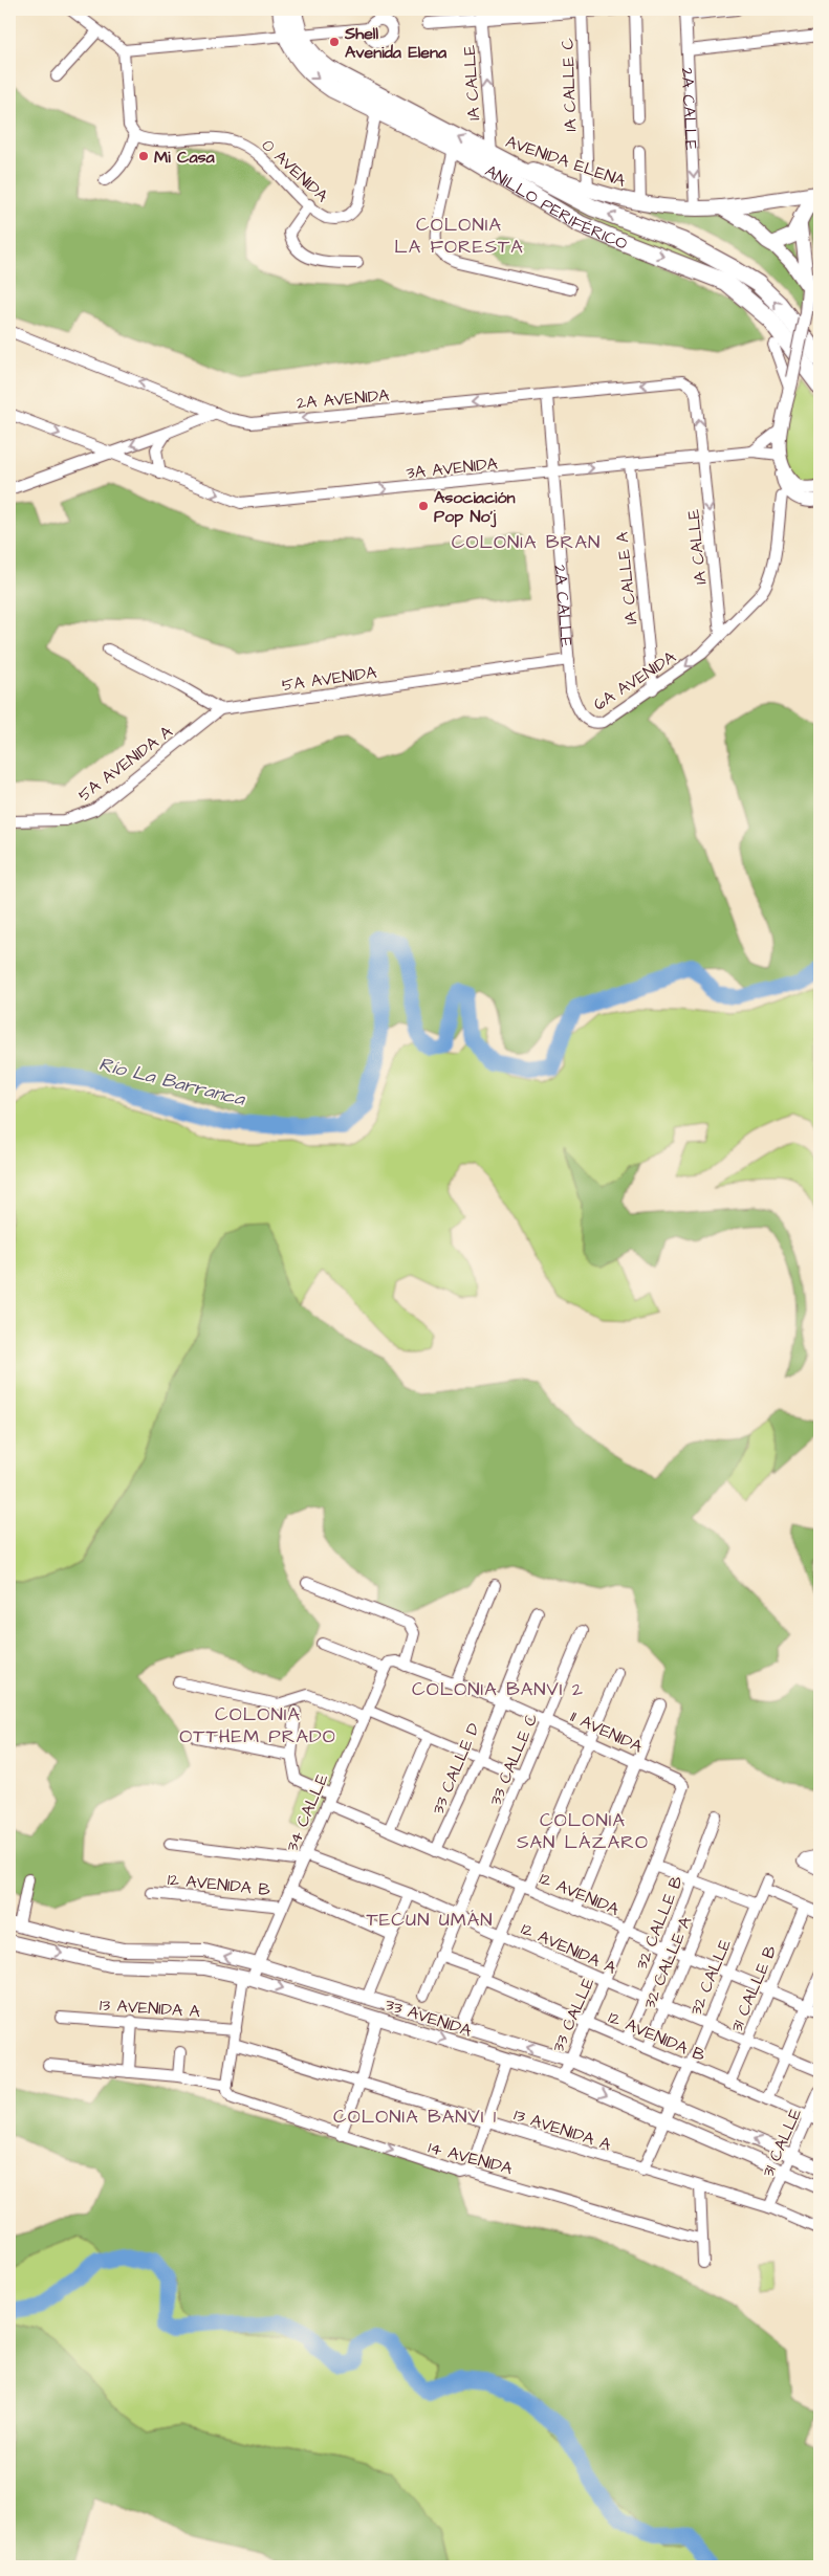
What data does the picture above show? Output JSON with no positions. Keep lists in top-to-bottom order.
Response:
{
  "streets": {
    "highway": ["ANILLO PERIFÉRICO"],
    "main road": ["AVENIDA ELENA"],
    "street": [
      "1A CALLE",
      "1A CALLE C",
      "2A CALLE",
      "0 AVENIDA",
      "2A AVENIDA",
      "3A AVENIDA",
      "1A CALLE A",
      "5A AVENIDA",
      "6A AVENIDA",
      "5A AVENIDA A",
      "11 AVENIDA",
      "33 CALLE C",
      "33 CALLE D",
      "34 CALLE",
      "12 AVENIDA B",
      "12 AVENIDA",
      "32 CALLE B",
      "12 AVENIDA A",
      "32 CALLE A",
      "32 CALLE",
      "31 CALLE B",
      "13 AVENIDA A",
      "33 CALLE",
      "33 AVENIDA",
      "31 CALLE",
      "14 AVENIDA"
    ]
  },
  "crossings": [
    ["1A CALLE", "AVENIDA ELENA"],
    ["1A CALLE", "ANILLO PERIFÉRICO"],
    ["1A CALLE", "2A AVENIDA"],
    ["1A CALLE", "3A AVENIDA"],
    ["1A CALLE", "6A AVENIDA"],
    ["1A CALLE C", "AVENIDA ELENA"],
    ["2A CALLE", "AVENIDA ELENA"],
    ["2A CALLE", "2A AVENIDA"],
    ["2A CALLE", "3A AVENIDA"],
    ["2A CALLE", "5A AVENIDA"],
    ["2A CALLE", "6A AVENIDA"],
    ["AVENIDA ELENA", "ANILLO PERIFÉRICO"],
    ["0 AVENIDA", "ANILLO PERIFÉRICO"],
    ["3A AVENIDA", "1A CALLE A"],
    ["1A CALLE A", "6A AVENIDA"],
    ["5A AVENIDA", "5A AVENIDA A"],
    ["11 AVENIDA", "33 CALLE C"],
    ["11 AVENIDA", "33 CALLE D"],
    ["11 AVENIDA", "34 CALLE"],
    ["11 AVENIDA", "33 CALLE"],
    ["33 CALLE C", "12 AVENIDA B"],
    ["33 CALLE C", "12 AVENIDA"],
    ["33 CALLE C", "12 AVENIDA A"],
    ["33 CALLE D", "12 AVENIDA"],
    ["34 CALLE", "12 AVENIDA B"],
    ["34 CALLE", "12 AVENIDA"],
    ["34 CALLE", "12 AVENIDA A"],
    ["34 CALLE", "13 AVENIDA A"],
    ["34 CALLE", "33 AVENIDA"],
    ["34 CALLE", "14 AVENIDA"],
    ["12 AVENIDA B", "32 CALLE B"],
    ["12 AVENIDA B", "32 CALLE A"],
    ["12 AVENIDA B", "32 CALLE"],
    ["12 AVENIDA B", "31 CALLE B"],
    ["12 AVENIDA B", "33 CALLE"],
    ["12 AVENIDA B", "31 CALLE"],
    ["12 AVENIDA", "32 CALLE B"],
    ["12 AVENIDA", "32 CALLE A"],
    ["12 AVENIDA", "32 CALLE"],
    ["12 AVENIDA", "31 CALLE B"],
    ["12 AVENIDA", "33 CALLE"],
    ["32 CALLE B", "12 AVENIDA A"],
    ["12 AVENIDA A", "32 CALLE A"],
    ["12 AVENIDA A", "32 CALLE"],
    ["12 AVENIDA A", "31 CALLE B"],
    ["12 AVENIDA A", "33 CALLE"],
    ["32 CALLE", "31 CALLE B"],
    ["32 CALLE", "13 AVENIDA A"],
    ["32 CALLE", "33 AVENIDA"],
    ["13 AVENIDA A", "31 CALLE"],
    ["33 CALLE", "33 AVENIDA"],
    ["33 AVENIDA", "31 CALLE"]
  ],
  "one_way": ["2A AVENIDA", "3A AVENIDA", "6A AVENIDA"],
  "districts": [
    "COLONIA LA FORESTA",
    "COLONIA BRAN",
    "COLONIA BANVI 2",
    "COLONIA OTTHEM PRADO",
    "COLONIA SAN LÁZARO",
    "TECUN UMÁN",
    "COLONIA BANVI 1"
  ],
  "water": ["Río La Barranca"],
  "places": ["Shell Avenida Elena", "Mi Casa", "Asociación Pop No'j"]
}
